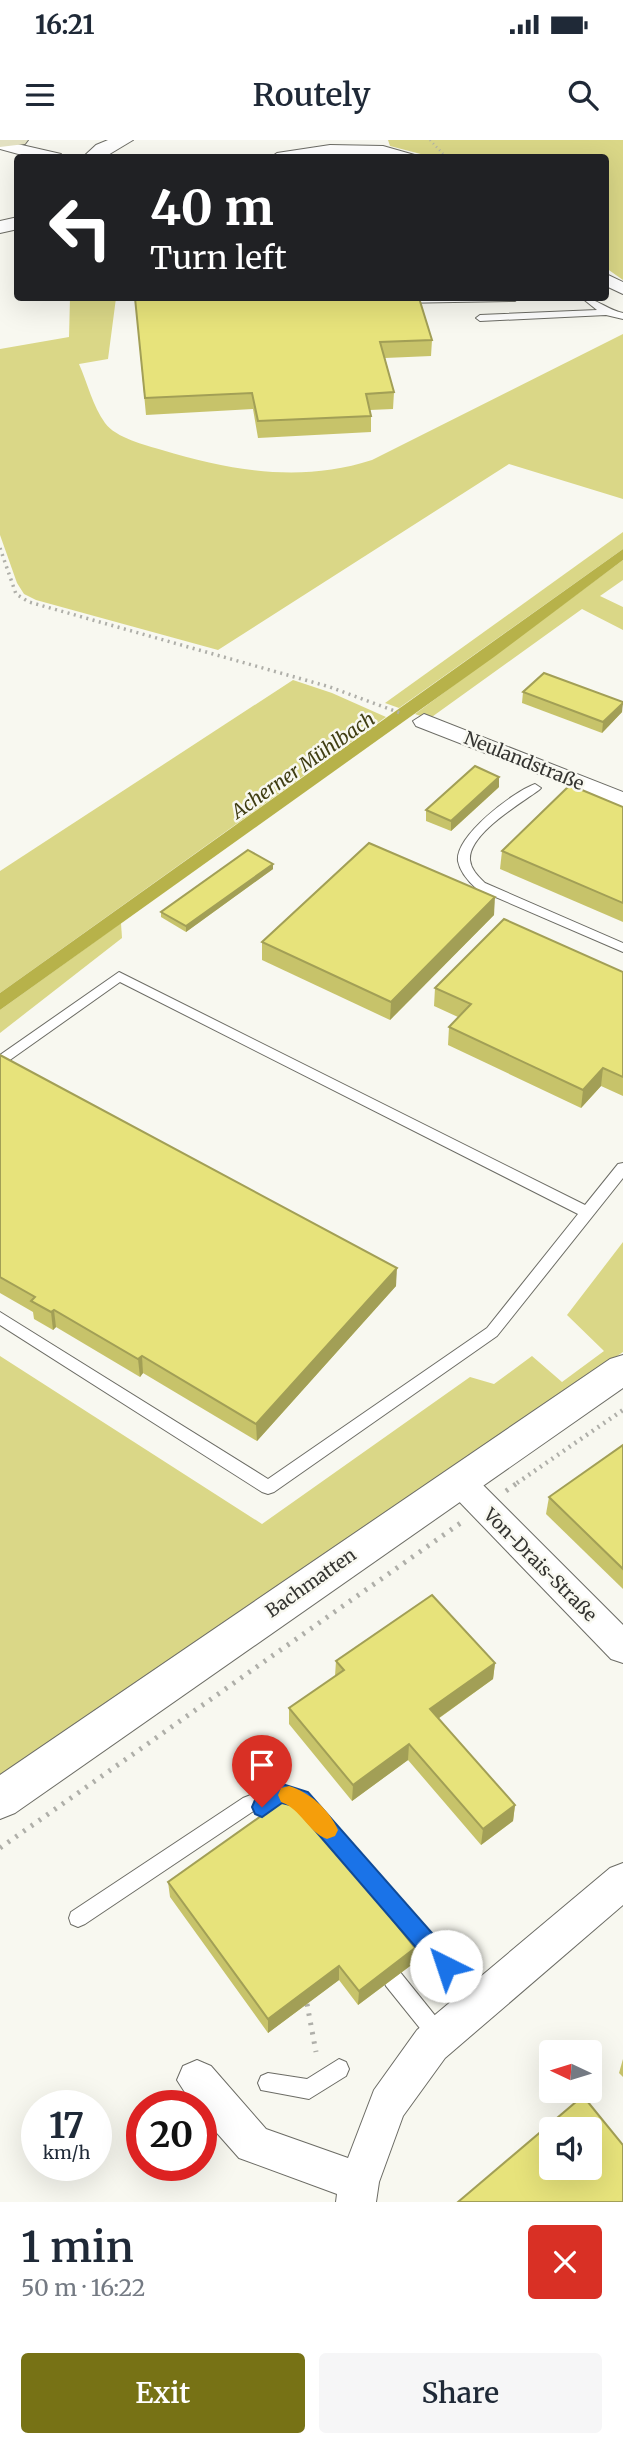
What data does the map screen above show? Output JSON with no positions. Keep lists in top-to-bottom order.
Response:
{
  "streets": {
    "street": ["Neulandstraße", "Von-Drais-Straße", "Bachmatten"]
  },
  "crossings": [
    ["Von-Drais-Straße", "Bachmatten"]
  ],
  "water": ["Acherner Mühlbach"],
  "north": "left",
  "page": {
    "status": "16:21",
    "header": "Routely",
    "turn": ["40 m", "Turn left"],
    "speed": "17 km/h",
    "limit": "20",
    "heading": ["1 min", "50 m · 16:22"],
    "buttons": ["Exit", "Share"]
  }
}
